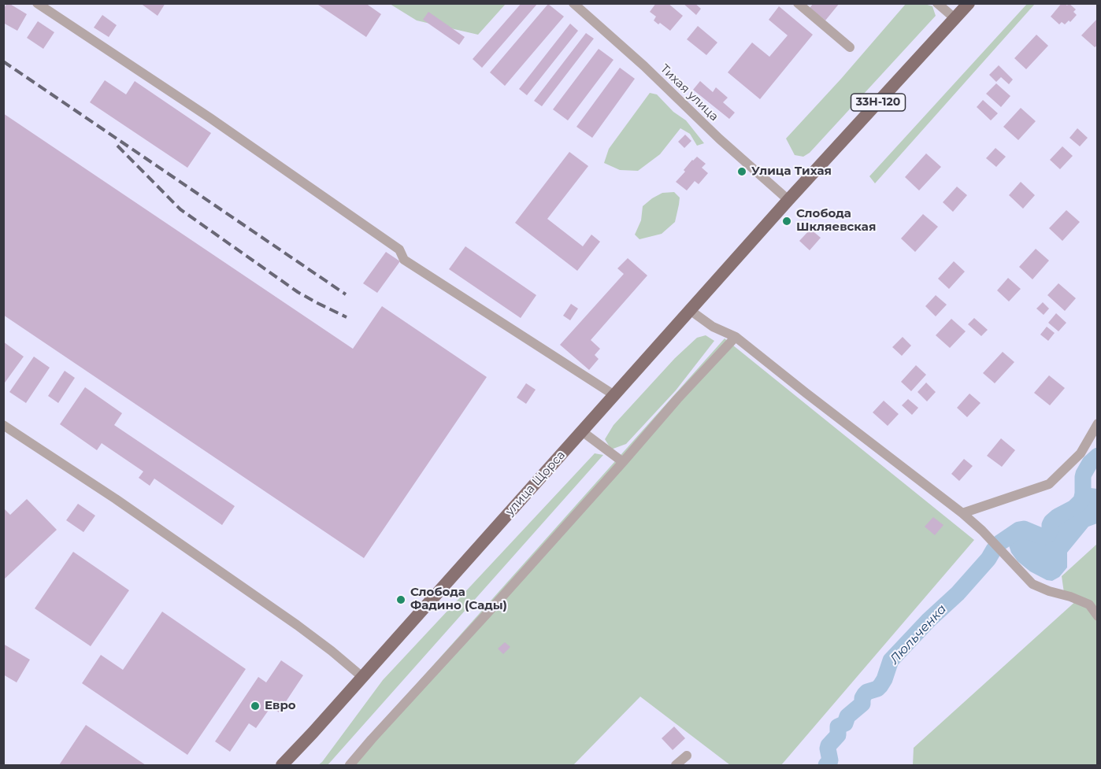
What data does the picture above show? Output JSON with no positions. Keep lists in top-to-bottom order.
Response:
{
  "streets": {
    "main road": ["33Н-120", "улица Щорса"],
    "street": ["Тихая улица"]
  },
  "crossings": [
    ["Тихая улица", "33Н-120"],
    ["Тихая улица", "улица Щорса"],
    ["33Н-120", "улица Щорса"]
  ],
  "water": ["Люльченка"],
  "places": [
    "Улица Тихая",
    "Слобода Шкляевская",
    "Слобода Фадино (Сады)",
    "Евро"
  ]
}
